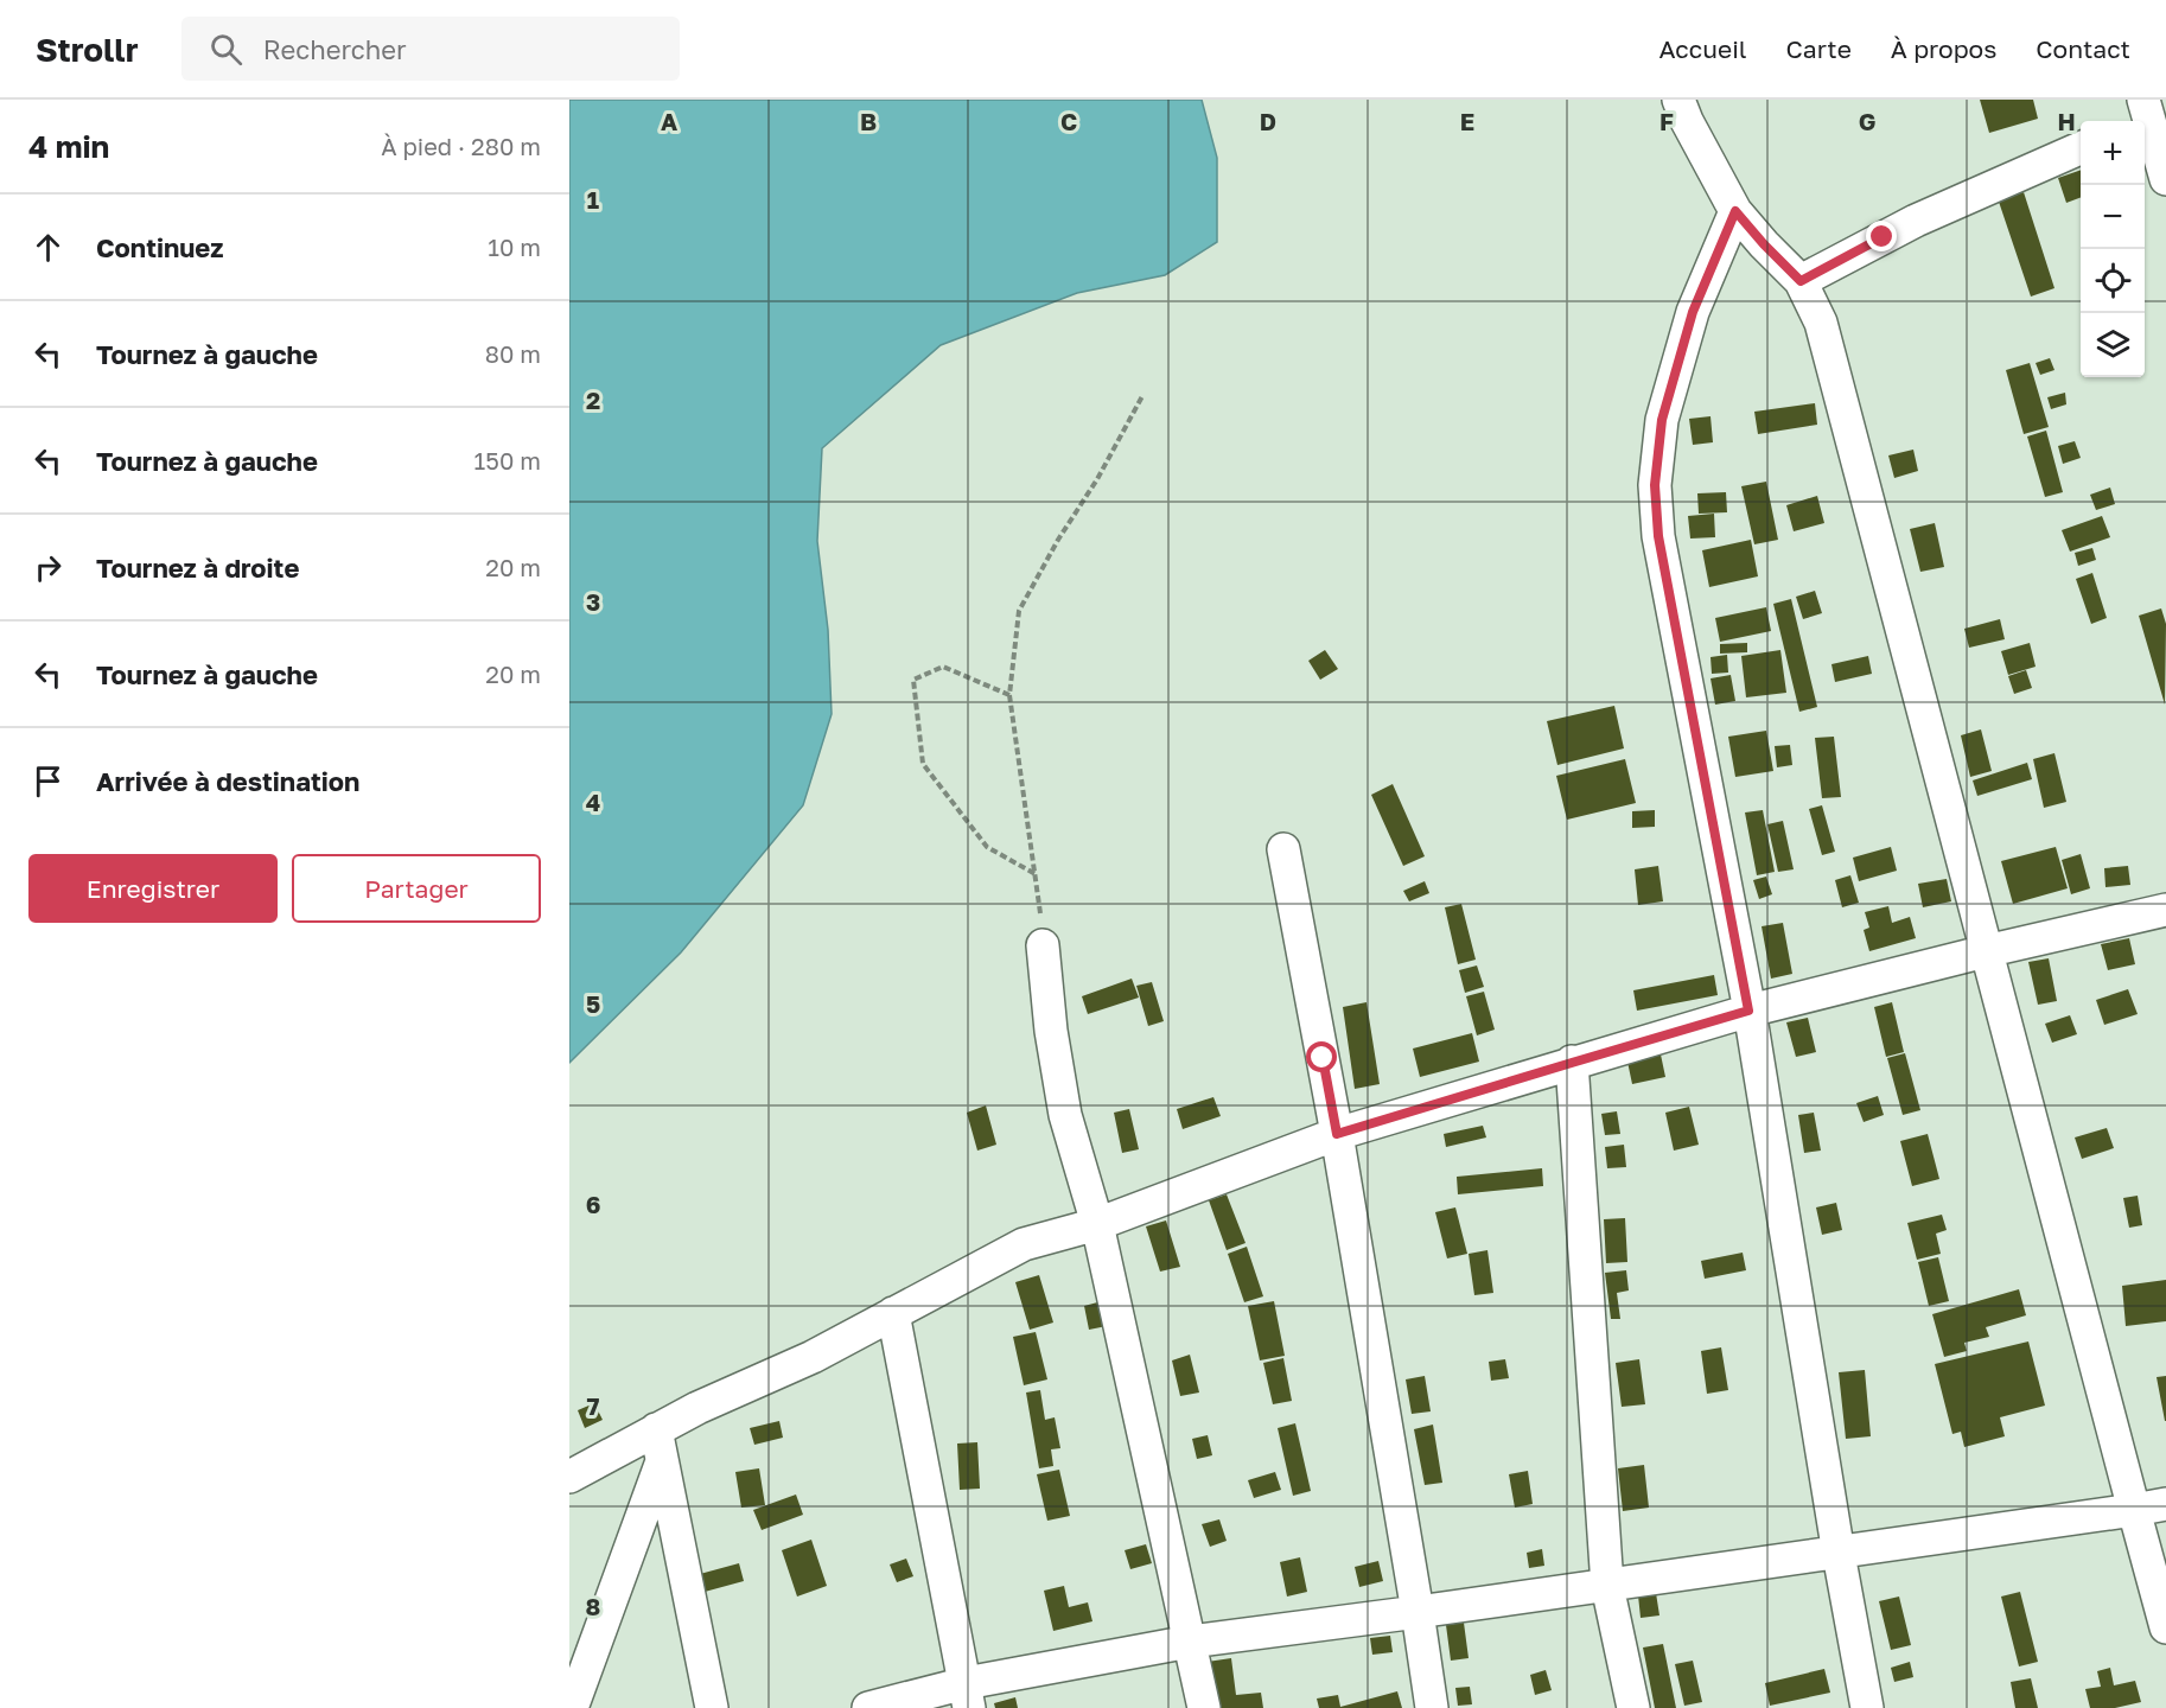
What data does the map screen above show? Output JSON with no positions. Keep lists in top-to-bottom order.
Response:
{
  "page": {
    "header": "Strollr",
    "search": "Rechercher",
    "nav": [
      "Accueil",
      "Carte",
      "À propos",
      "Contact"
    ],
    "heading": ["4 min", "À pied · 280 m"],
    "map_buttons": ["+", "−"],
    "list": [
      ["Continuez", "10 m"],
      ["Tournez à gauche", "80 m"],
      ["Tournez à gauche", "150 m"],
      ["Tournez à droite", "20 m"],
      ["Tournez à gauche", "20 m"],
      "Arrivée à destination"
    ],
    "buttons": ["Enregistrer", "Partager"]
  },
  "grid": {
    "columns": [
      "A",
      "B",
      "C",
      "D",
      "E",
      "F",
      "G",
      "H"
    ],
    "rows": [
      "1",
      "2",
      "3",
      "4",
      "5",
      "6",
      "7",
      "8"
    ]
  }
}
